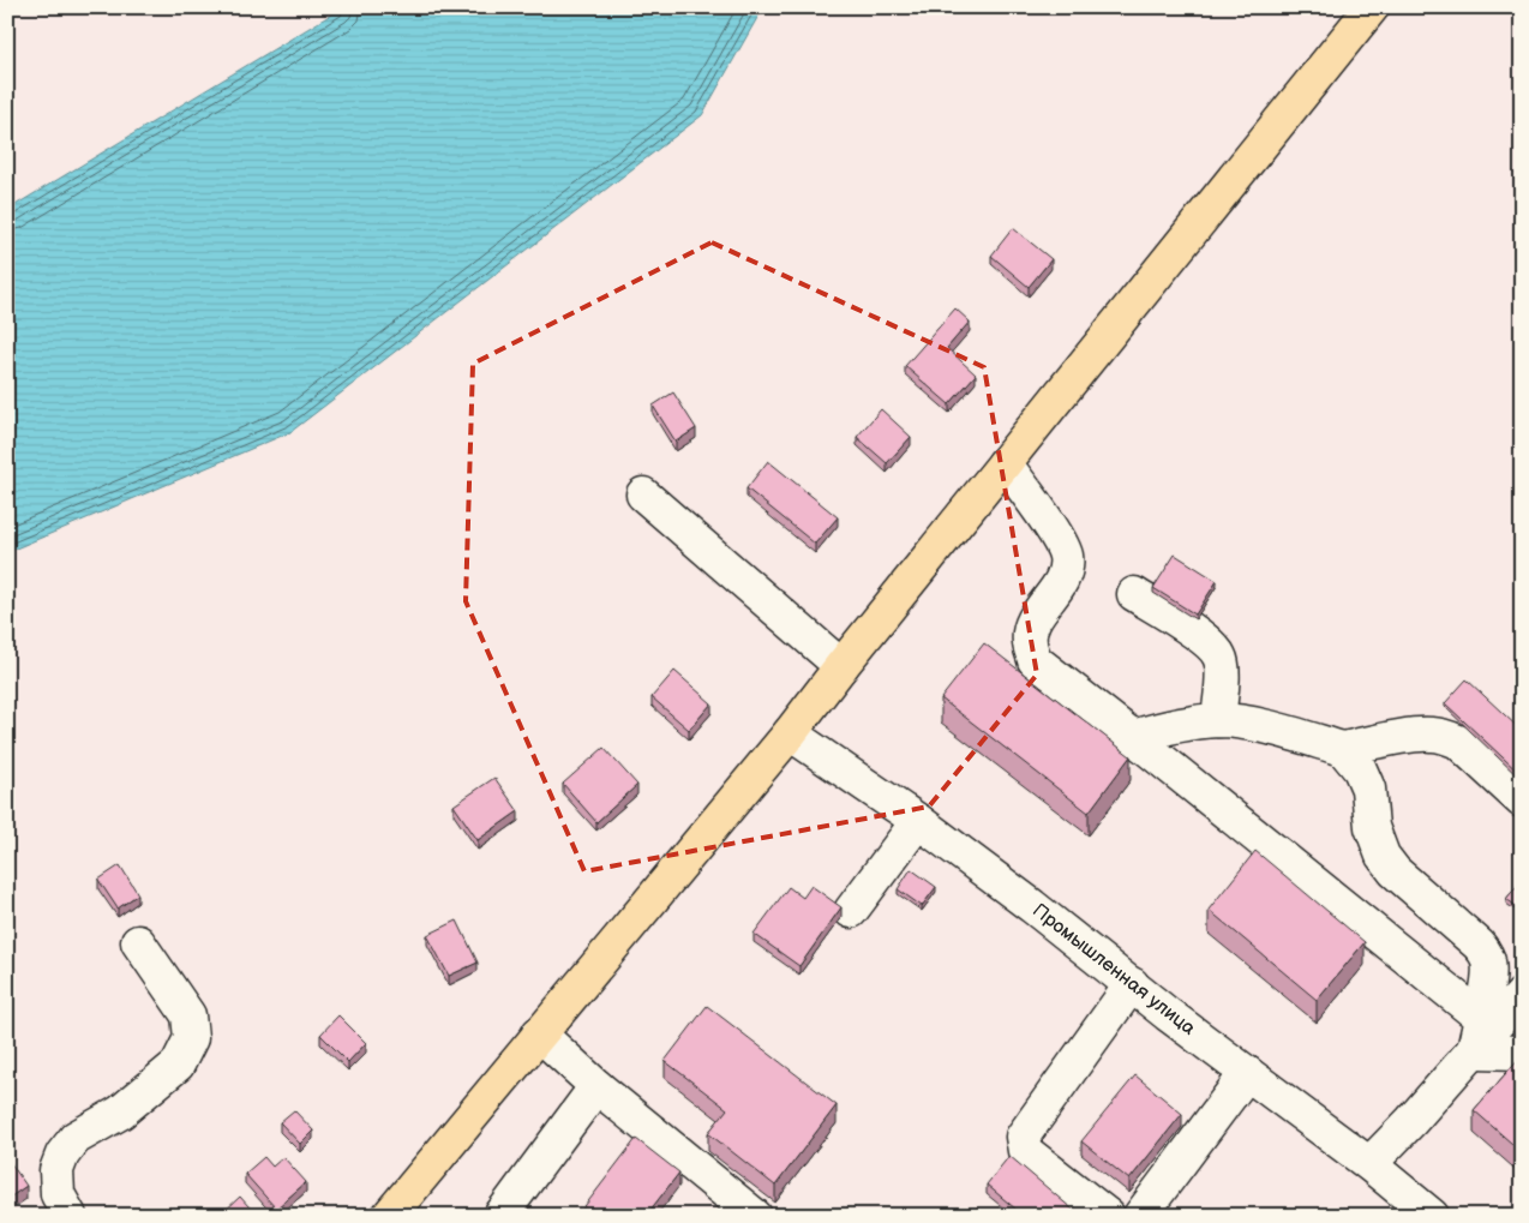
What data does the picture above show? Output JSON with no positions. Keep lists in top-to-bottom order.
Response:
{
  "streets": {
    "lane": ["Промышленная улица"]
  }
}
